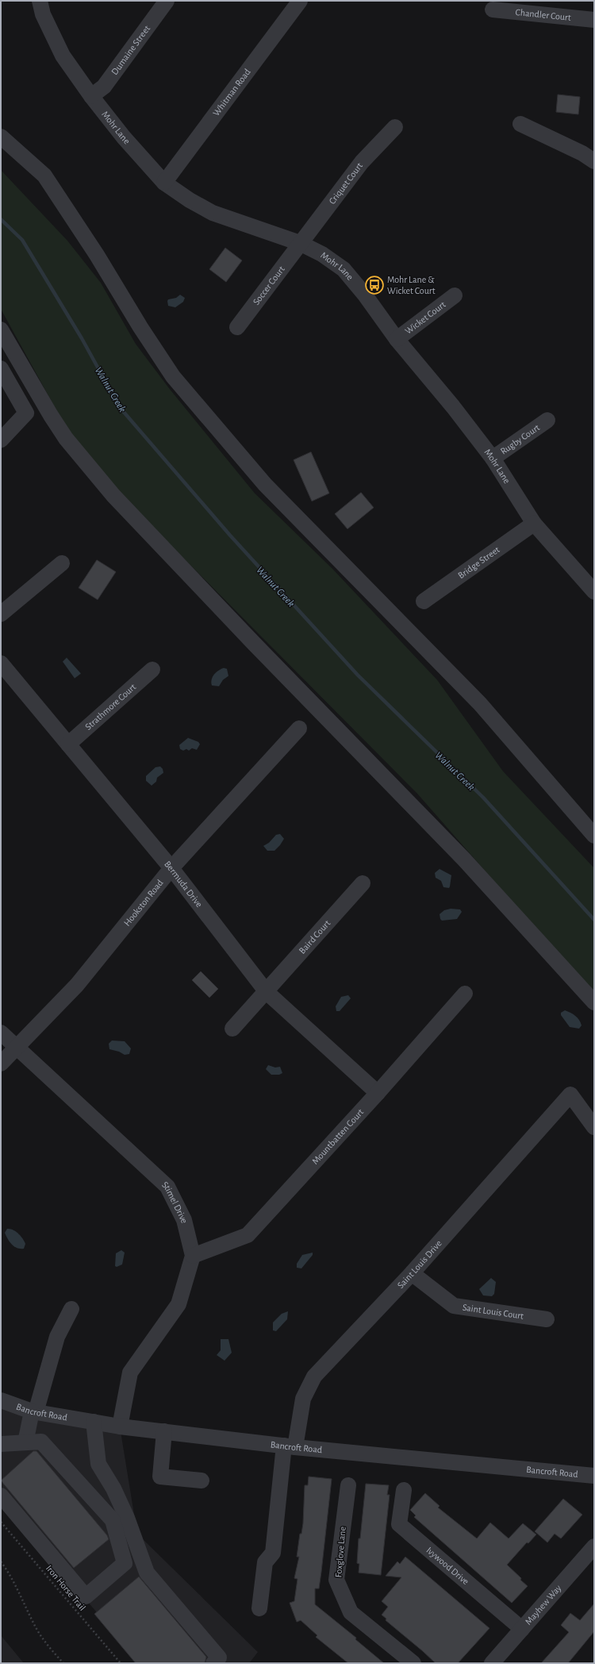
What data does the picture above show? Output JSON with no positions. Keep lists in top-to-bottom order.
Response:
{
  "streets": {
    "street": [
      "Chandler Court",
      "Dumaine Street",
      "Whitman Road",
      "Mohr Lane",
      "Criquet Court",
      "Soccer Court",
      "Wicket Court",
      "Rugby Court",
      "Bridge Street",
      "Strathmore Court",
      "Bermuda Drive",
      "Hookston Road",
      "Baird Court",
      "Mountbatten Court",
      "Stimel Drive",
      "Saint Louis Drive",
      "Saint Louis Court",
      "Bancroft Road",
      "Foxglove Lane",
      "Ivywood Drive",
      "Mayhew Way"
    ],
    "path": ["Iron Horse Trail"]
  },
  "crossings": [
    ["Dumaine Street", "Mohr Lane"],
    ["Whitman Road", "Mohr Lane"],
    ["Mohr Lane", "Criquet Court"],
    ["Mohr Lane", "Soccer Court"],
    ["Mohr Lane", "Wicket Court"],
    ["Mohr Lane", "Rugby Court"],
    ["Mohr Lane", "Bridge Street"],
    ["Criquet Court", "Soccer Court"],
    ["Strathmore Court", "Bermuda Drive"],
    ["Bermuda Drive", "Hookston Road"],
    ["Bermuda Drive", "Baird Court"],
    ["Bermuda Drive", "Mountbatten Court"],
    ["Hookston Road", "Stimel Drive"],
    ["Mountbatten Court", "Stimel Drive"],
    ["Saint Louis Drive", "Saint Louis Court"],
    ["Saint Louis Drive", "Bancroft Road"],
    ["Ivywood Drive", "Mayhew Way"]
  ],
  "water": ["Walnut Creek"],
  "places": {
    "bus stop": ["Mohr Lane & Wicket Court"]
  }
}
